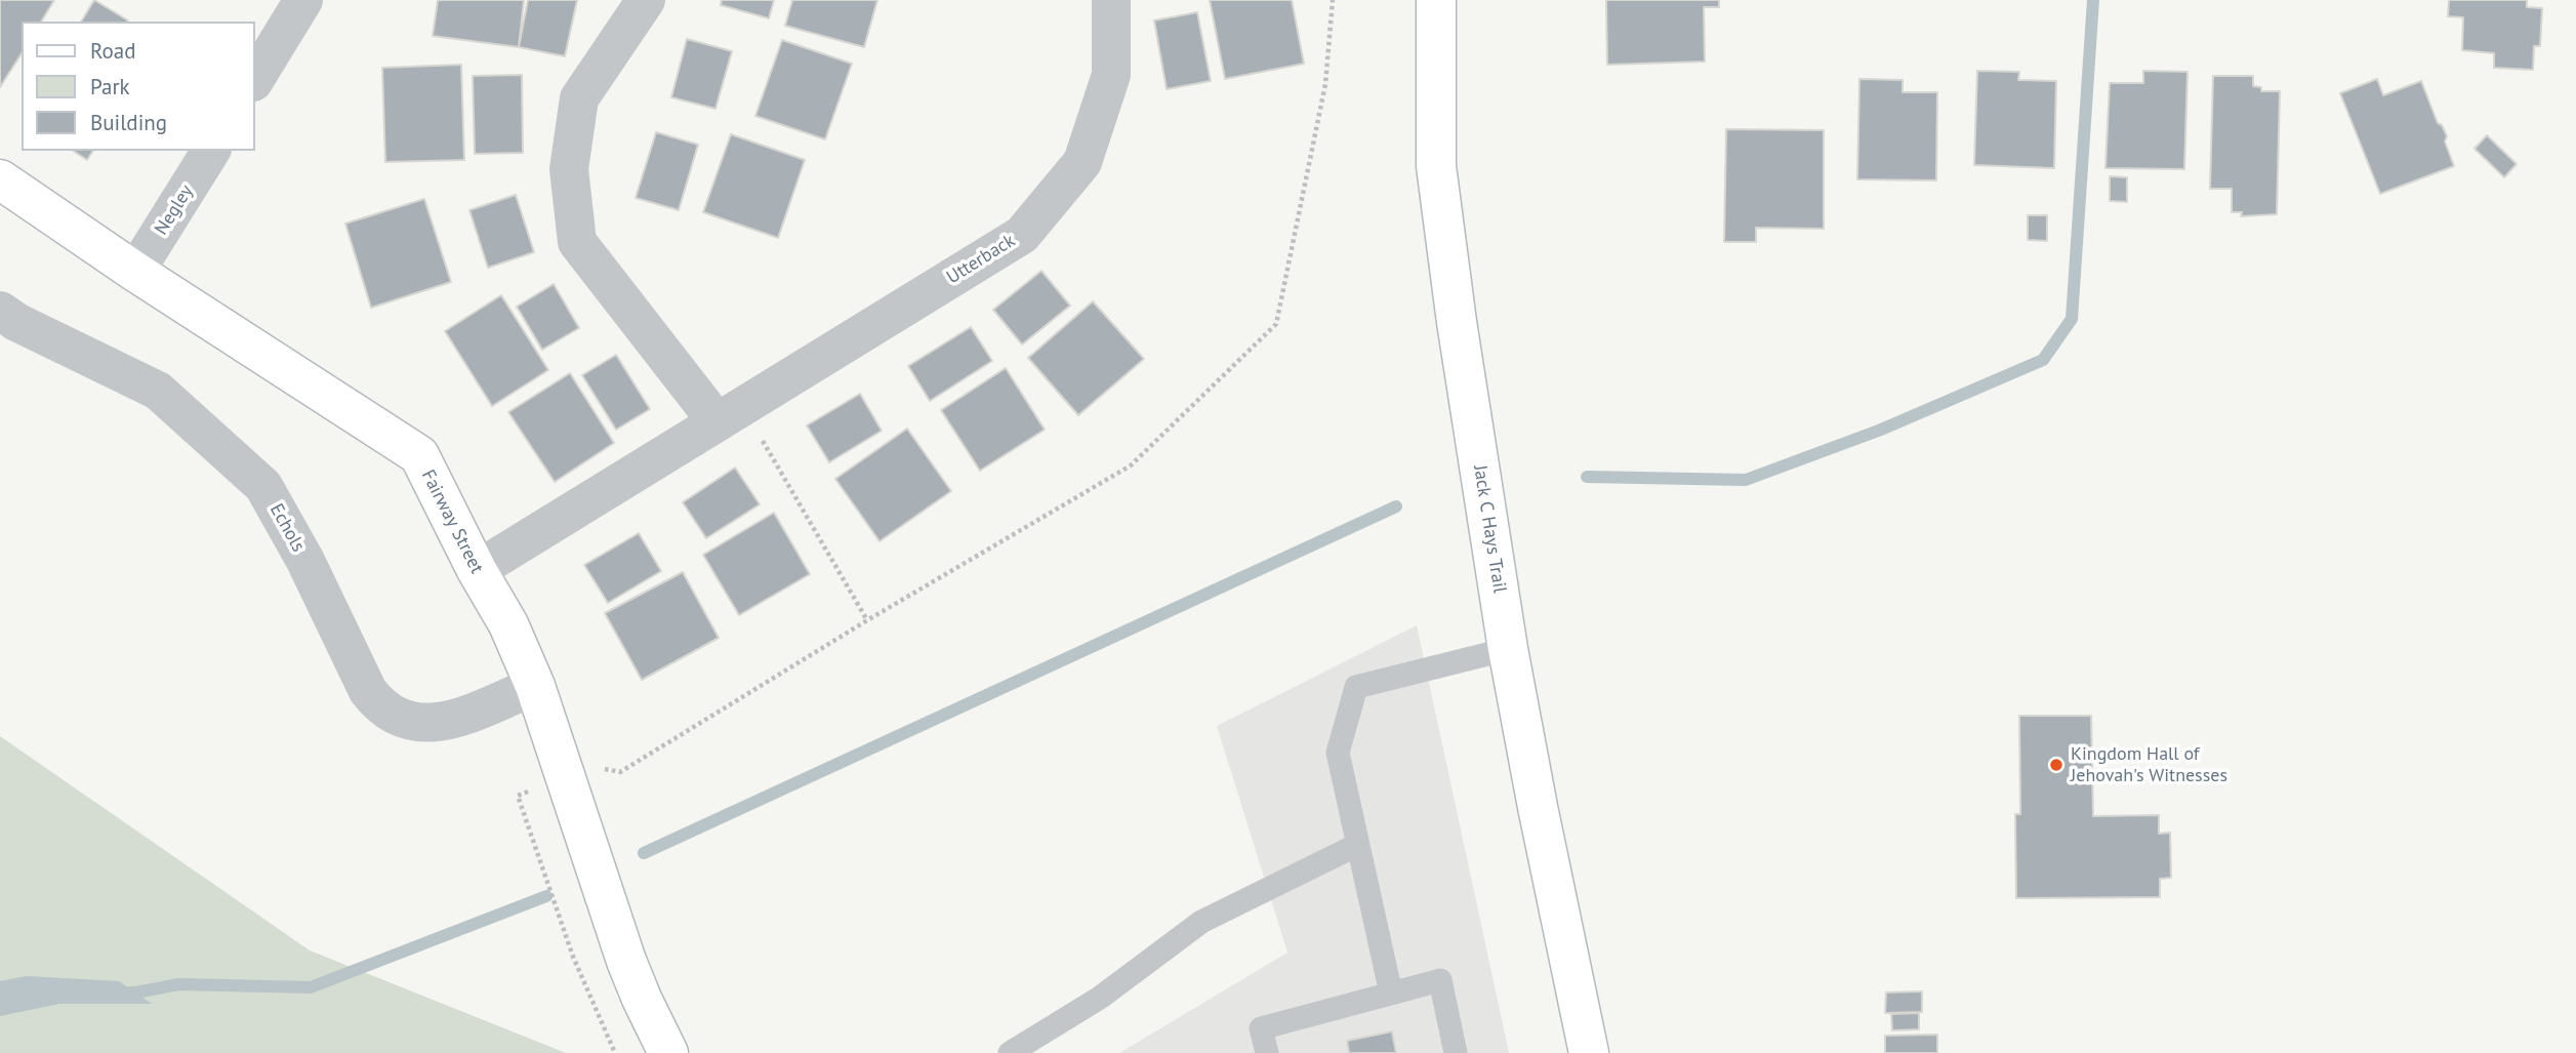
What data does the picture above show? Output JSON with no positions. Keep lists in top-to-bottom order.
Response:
{
  "streets": {
    "street": [
      "Negley",
      "Utterback",
      "Fairway Street",
      "Echols",
      "Jack C Hays Trail"
    ]
  },
  "crossings": [
    ["Negley", "Fairway Street"],
    ["Utterback", "Fairway Street"],
    ["Fairway Street", "Echols"]
  ],
  "places": ["Kingdom Hall of Jehovah's Witnesses"],
  "legend": ["Road", "Park", "Building"]
}
